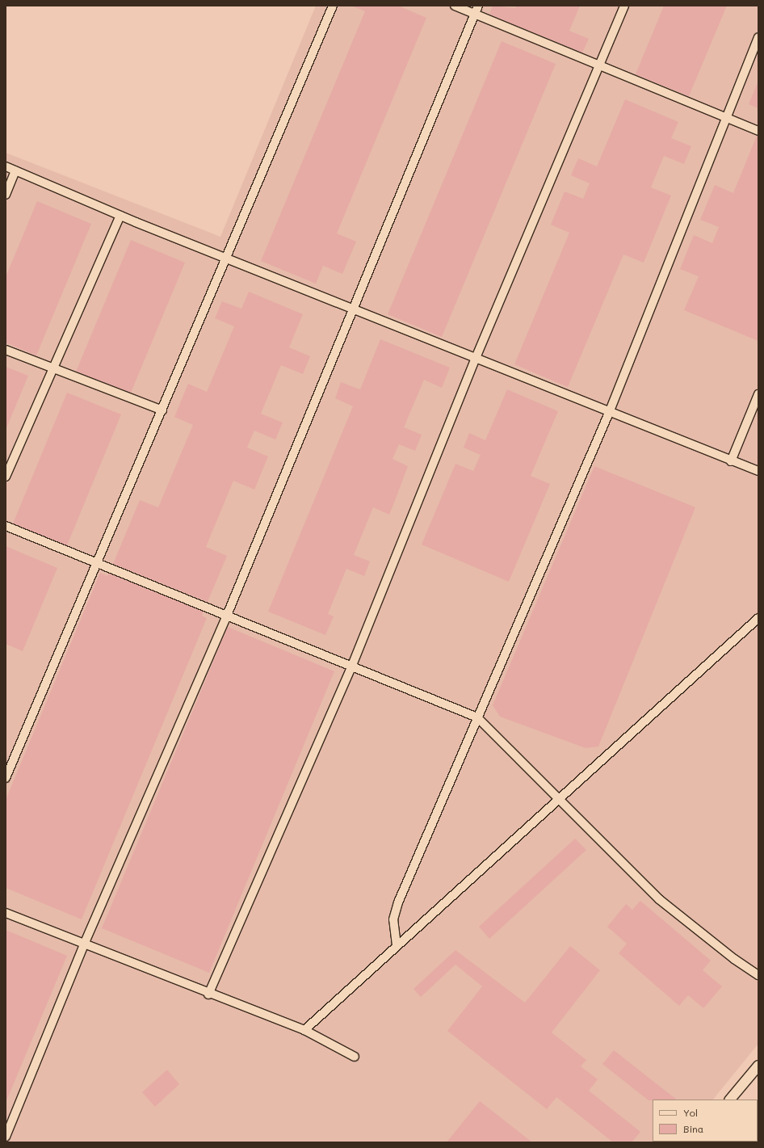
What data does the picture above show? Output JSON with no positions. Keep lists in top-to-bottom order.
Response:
{
  "legend": ["Yol", "Bina"]
}
